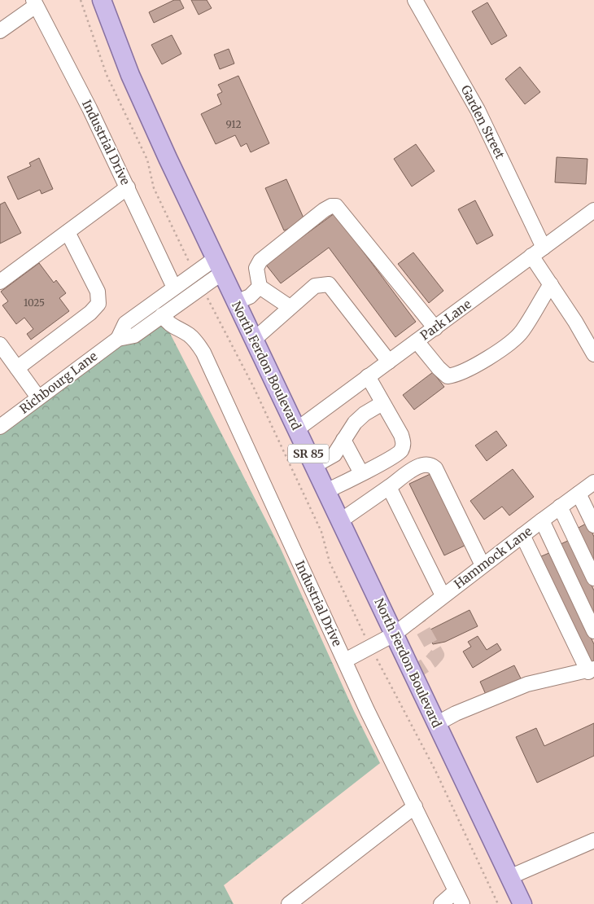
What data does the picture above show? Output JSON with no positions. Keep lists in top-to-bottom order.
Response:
{
  "streets": {
    "main road": ["North Ferdon Boulevard", "SR 85"],
    "street": [
      "Garden Street",
      "Industrial Drive",
      "Park Lane",
      "Richbourg Lane",
      "Hammock Lane"
    ]
  },
  "crossings": [
    ["Garden Street", "Park Lane"],
    ["Industrial Drive", "Richbourg Lane"],
    ["Industrial Drive", "Hammock Lane"],
    ["Park Lane", "North Ferdon Boulevard"],
    ["North Ferdon Boulevard", "Richbourg Lane"],
    ["North Ferdon Boulevard", "Hammock Lane"]
  ],
  "house_numbers": ["912", "1025"]
}
